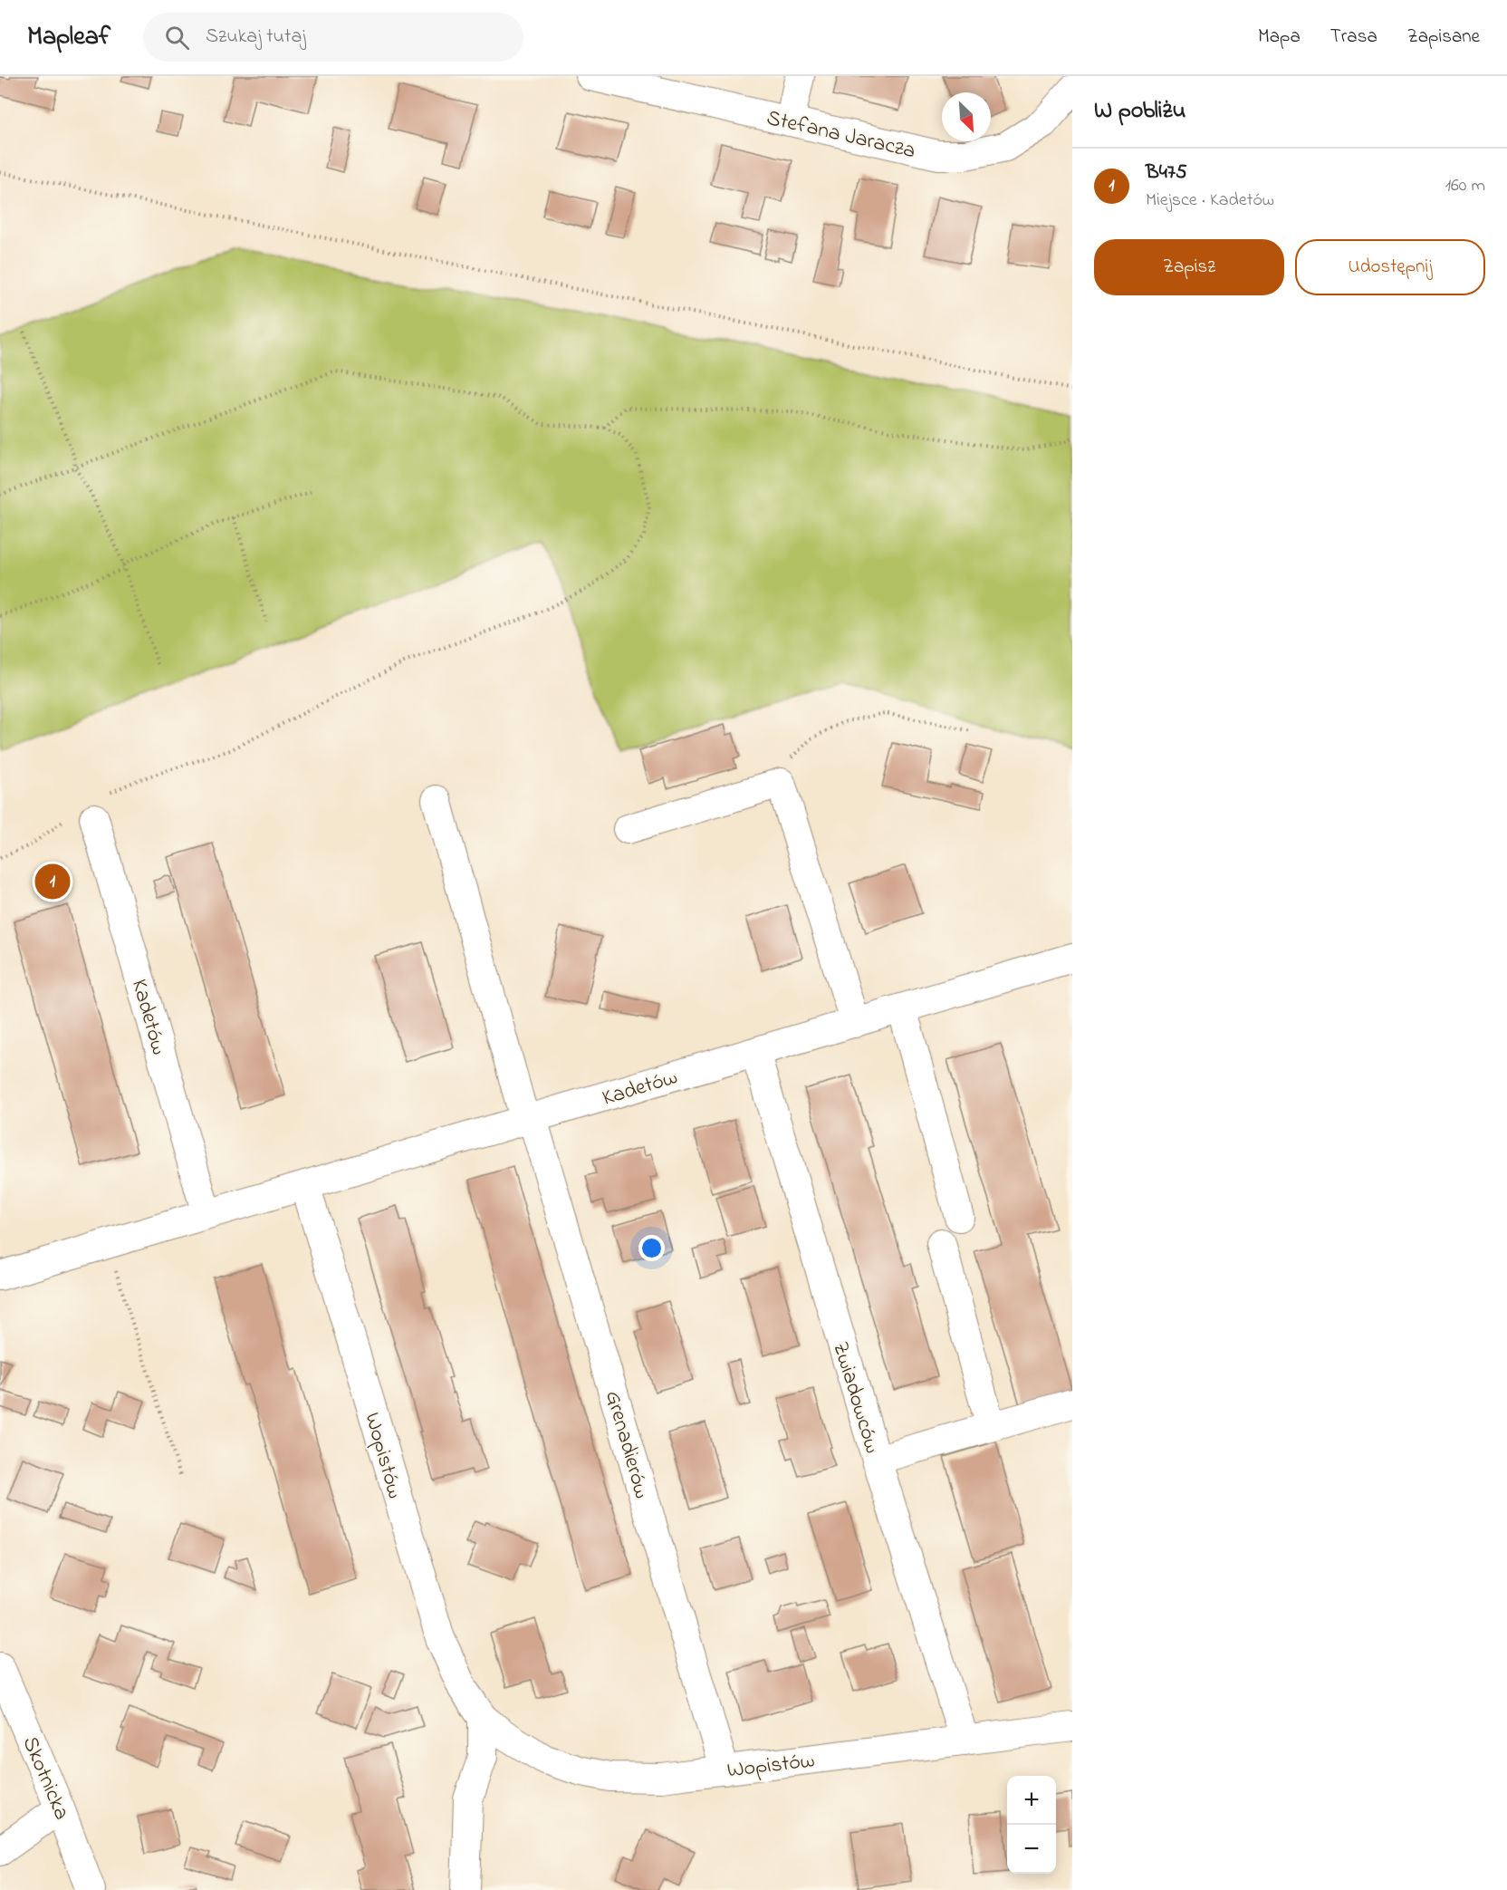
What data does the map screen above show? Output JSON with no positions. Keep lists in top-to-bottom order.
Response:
{
  "streets": {
    "street": [
      "Stefana Jaracza",
      "Kadetów",
      "Zwiadowców",
      "Grenadierów",
      "Wopistów",
      "Skotnicka"
    ]
  },
  "crossings": [
    ["Kadetów", "Zwiadowców"],
    ["Kadetów", "Grenadierów"],
    ["Kadetów", "Wopistów"],
    ["Zwiadowców", "Wopistów"],
    ["Grenadierów", "Wopistów"]
  ],
  "north": "bottom right",
  "page": {
    "header": "Mapleaf",
    "search": "Szukaj tutaj",
    "nav": ["Mapa", "Trasa", "Zapisane"],
    "heading": "W pobliżu",
    "list": [
      {
        "mark": "1",
        "name": "B475",
        "note": "Miejsce · Kadetów",
        "value": "160 m"
      }
    ],
    "buttons": ["Zapisz", "Udostępnij"],
    "pins": "1",
    "map_buttons": ["+", "−"]
  }
}
